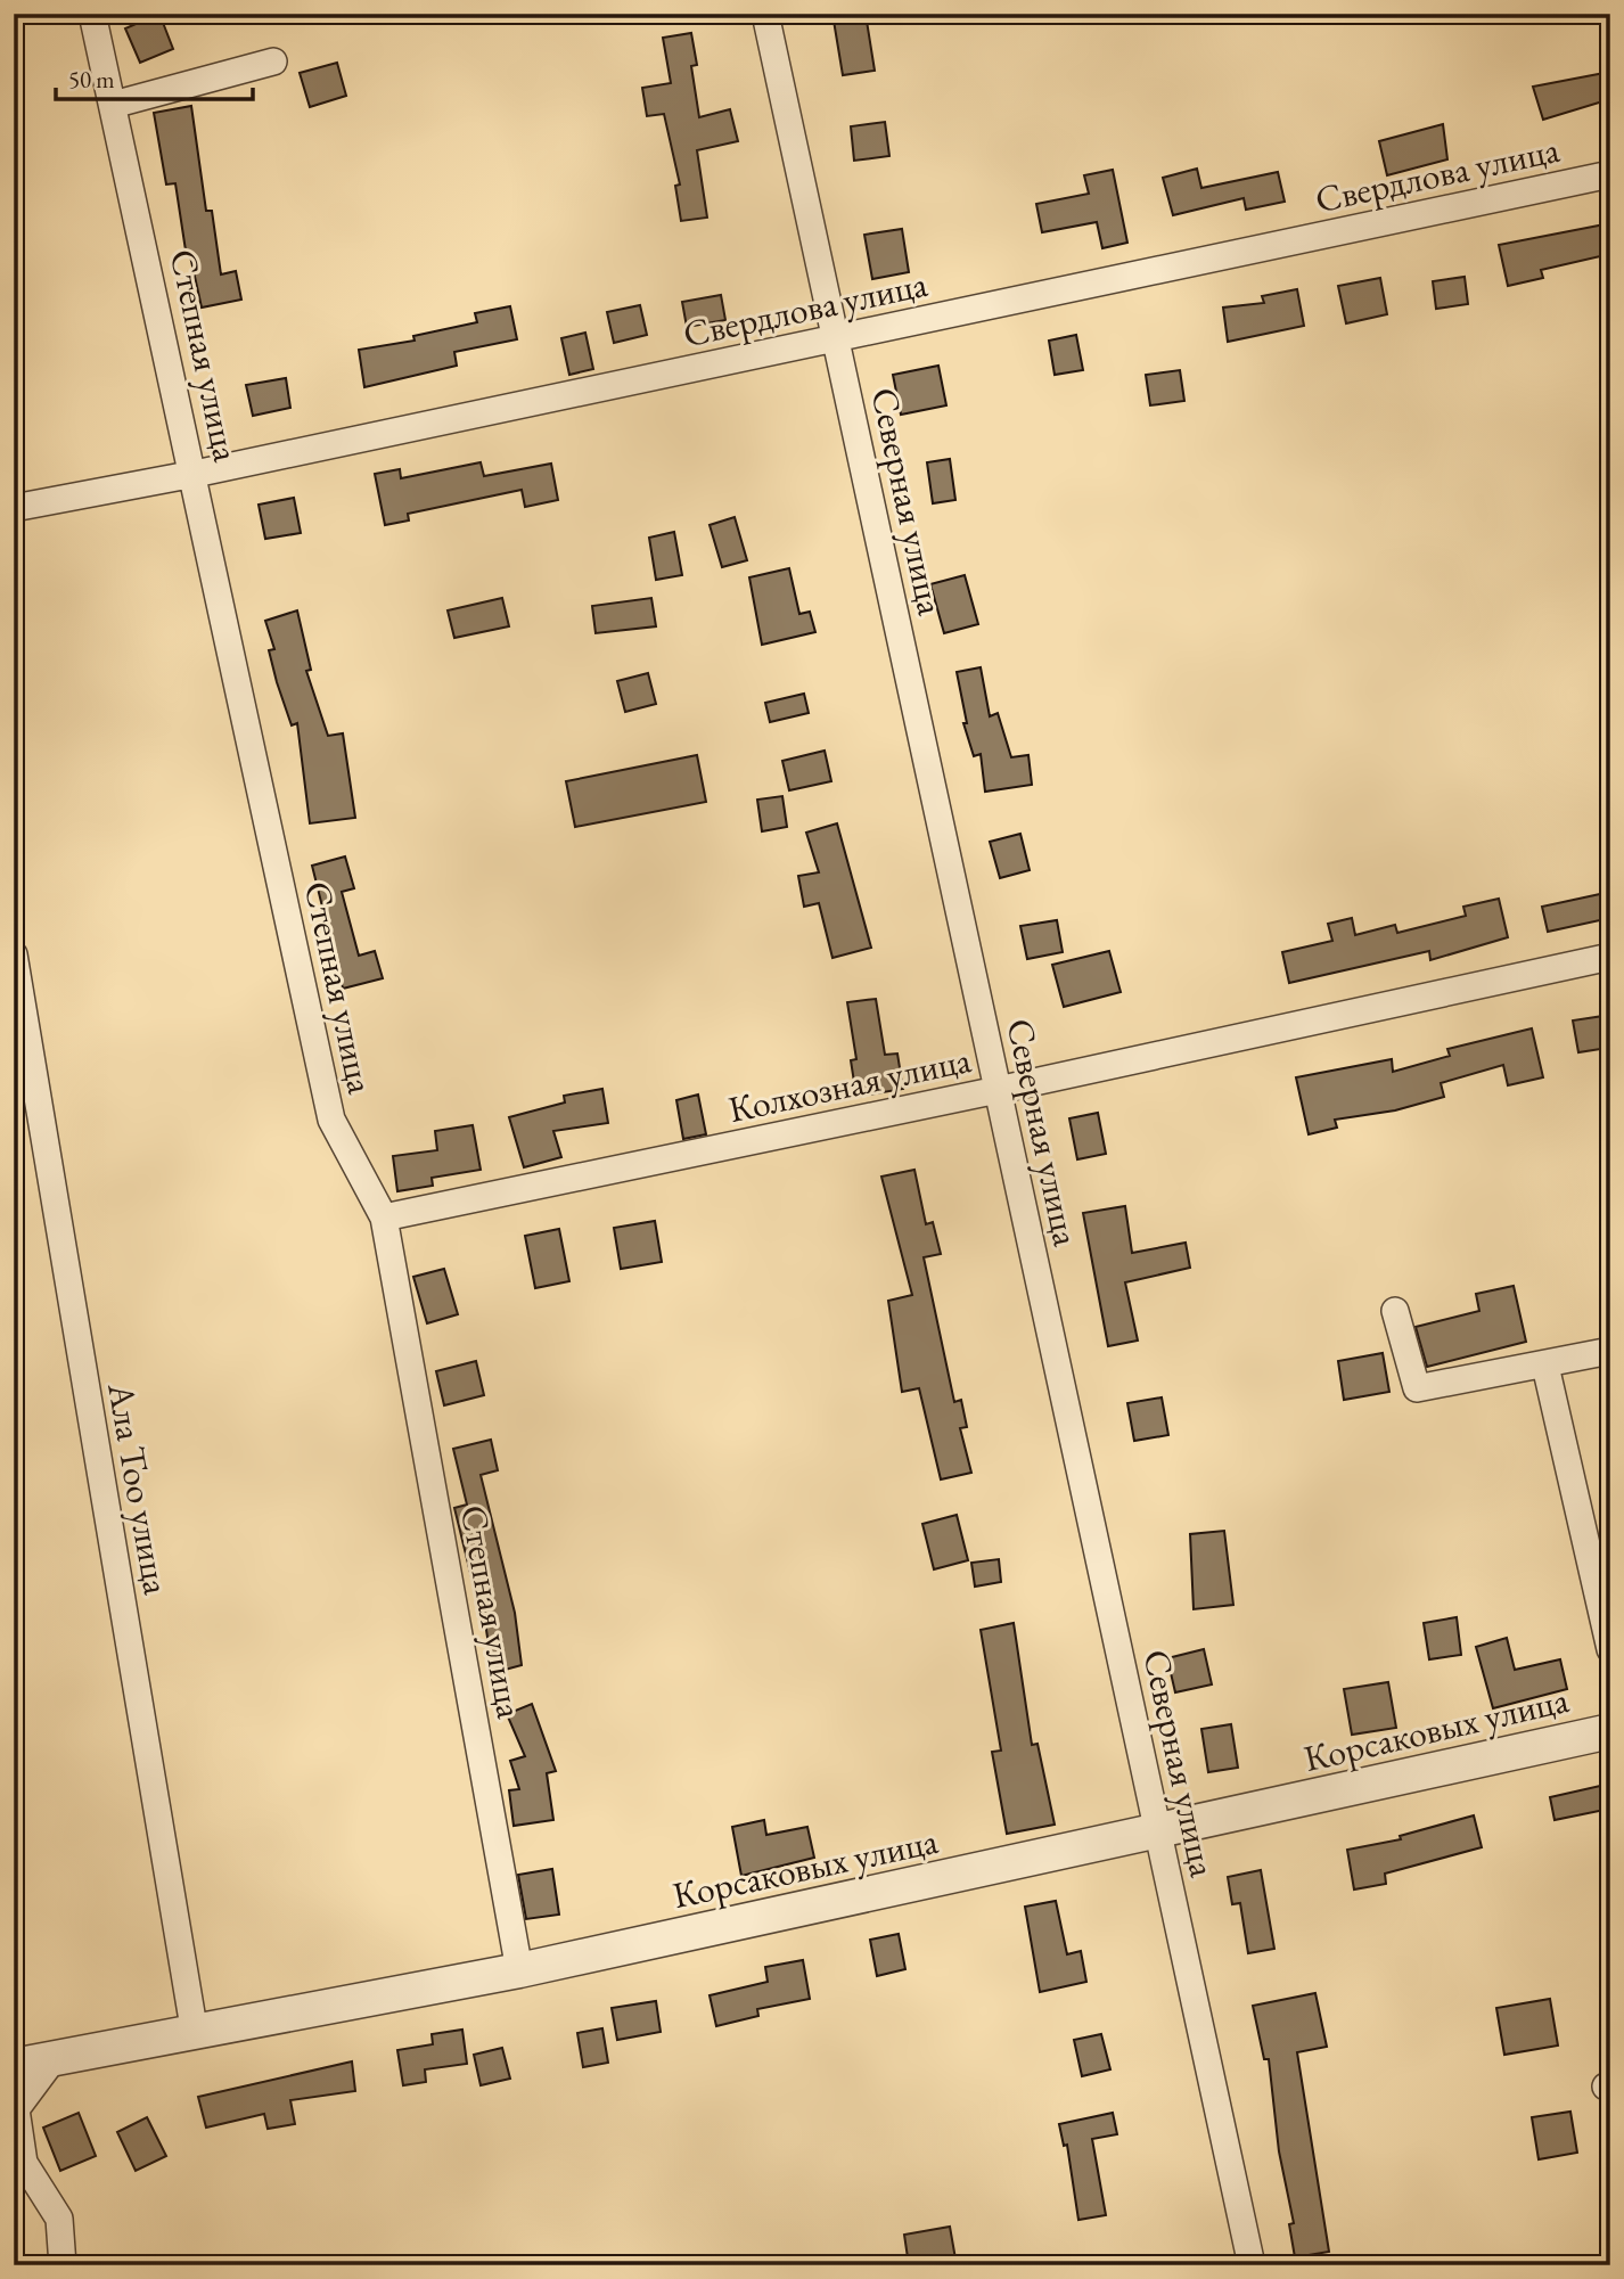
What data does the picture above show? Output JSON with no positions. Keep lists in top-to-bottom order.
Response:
{
  "streets": {
    "street": [
      "Свердлова улица",
      "Степная улица",
      "Северная улица",
      "Колхозная улица",
      "Ала Тоо улица",
      "Корсаковых улица"
    ]
  },
  "crossings": [
    ["Свердлова улица", "Степная улица"],
    ["Свердлова улица", "Северная улица"],
    ["Степная улица", "Колхозная улица"],
    ["Степная улица", "Корсаковых улица"],
    ["Северная улица", "Колхозная улица"],
    ["Северная улица", "Корсаковых улица"],
    ["Ала Тоо улица", "Корсаковых улица"]
  ],
  "scale_bar": "50 m"
}
